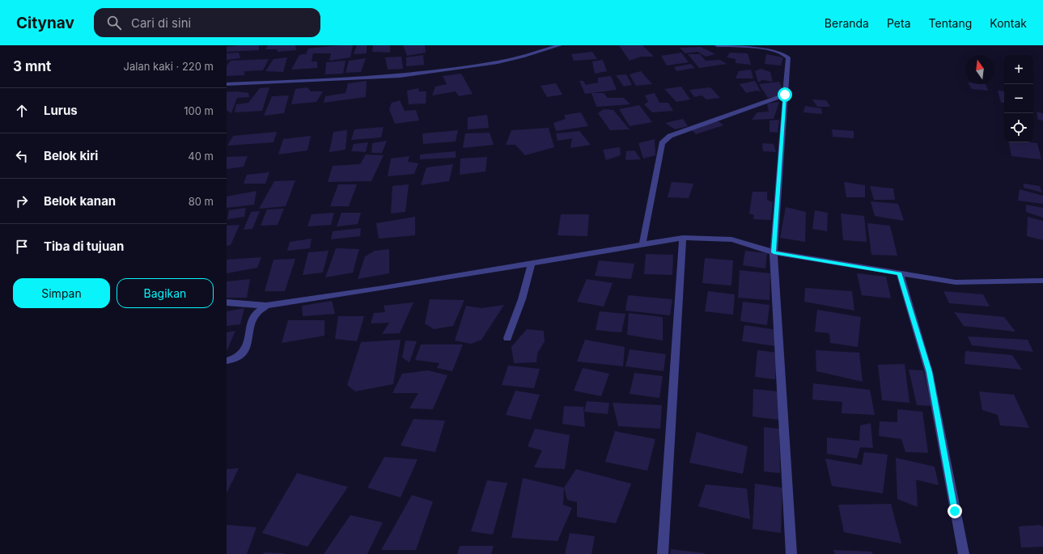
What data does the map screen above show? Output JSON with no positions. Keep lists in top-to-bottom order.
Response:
{
  "north": "top",
  "page": {
    "header": "Citynav",
    "search": "Cari di sini",
    "nav": [
      "Beranda",
      "Peta",
      "Tentang",
      "Kontak"
    ],
    "heading": ["3 mnt", "Jalan kaki · 220 m"],
    "map_buttons": ["+", "−"],
    "list": [
      ["Lurus", "100 m"],
      ["Belok kiri", "40 m"],
      ["Belok kanan", "80 m"],
      "Tiba di tujuan"
    ],
    "buttons": ["Simpan", "Bagikan"]
  }
}
